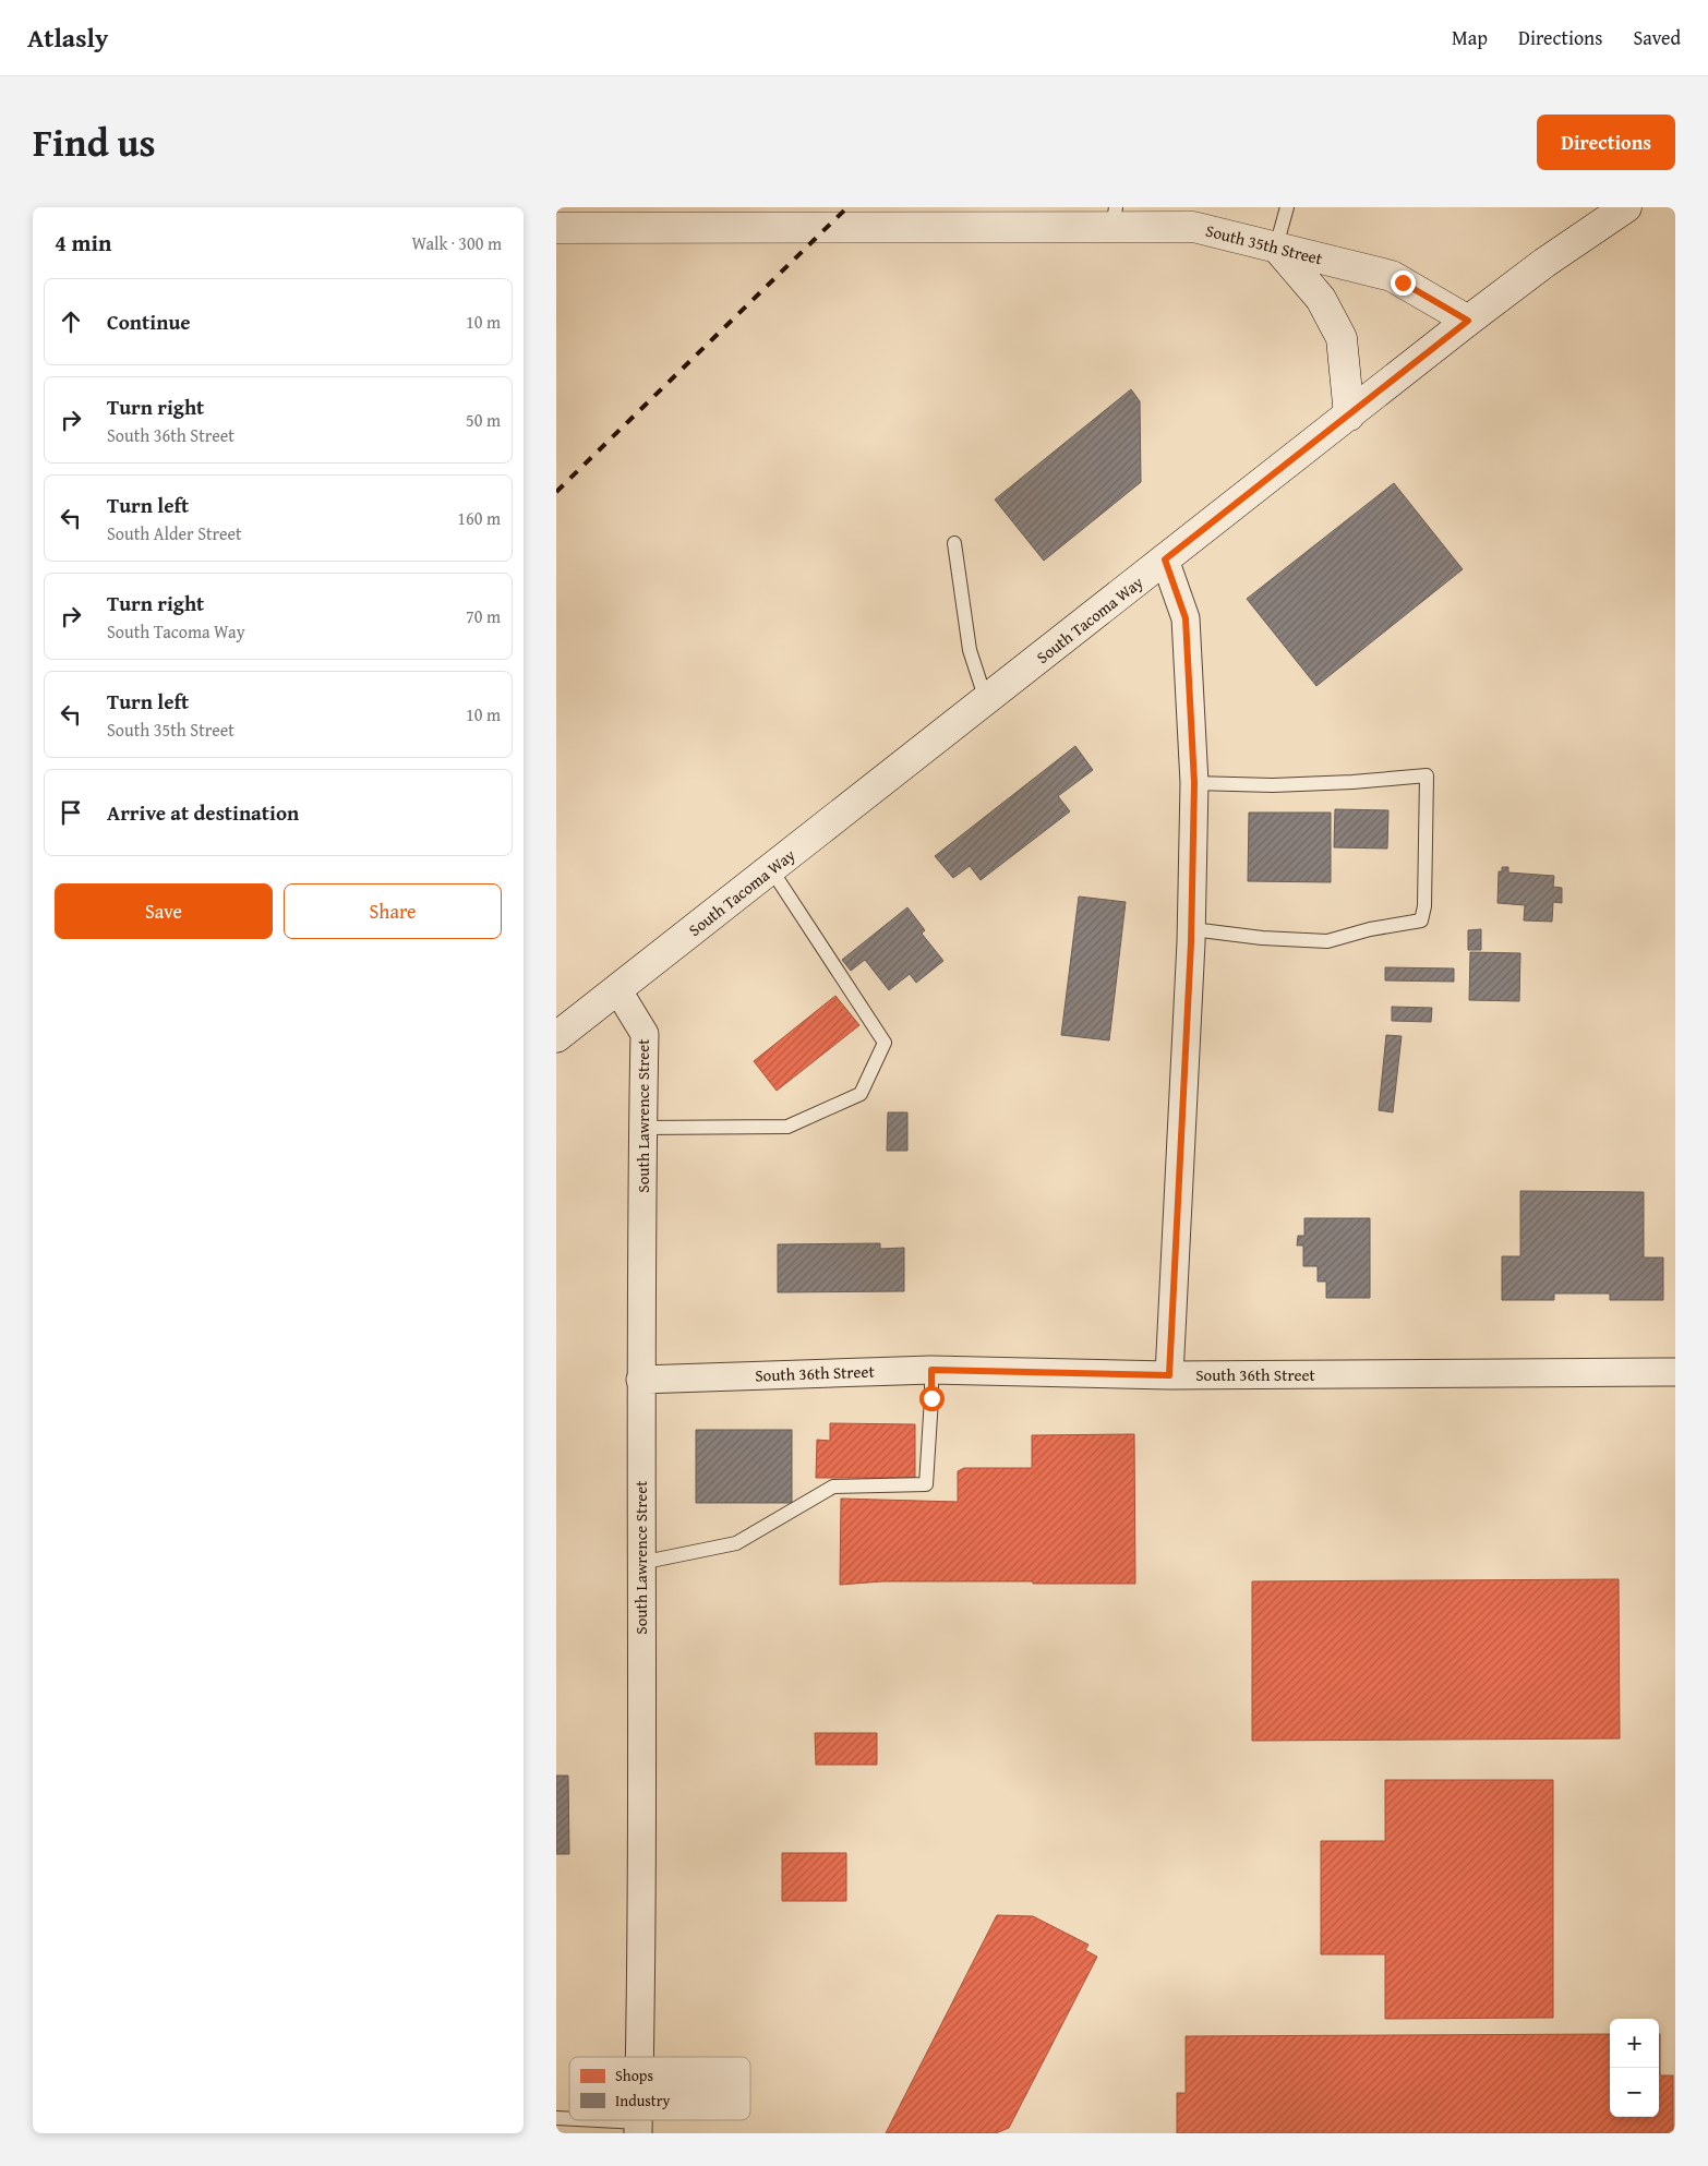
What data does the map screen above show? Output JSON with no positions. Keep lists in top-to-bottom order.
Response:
{
  "streets": {
    "main road": ["South 35th Street", "South Tacoma Way"],
    "street": ["South Lawrence Street", "South 36th Street"]
  },
  "crossings": [
    ["South 35th Street", "South Tacoma Way"],
    ["South Tacoma Way", "South Lawrence Street"],
    ["South Lawrence Street", "South 36th Street"]
  ],
  "legend": ["Shops", "Industry"],
  "page": {
    "header": "Atlasly",
    "nav": ["Map", "Directions", "Saved"],
    "title": "Find us",
    "buttons": [
      "Directions",
      ["Save", "Share"]
    ],
    "heading": ["4 min", "Walk · 300 m"],
    "list": [
      ["Continue", "10 m"],
      ["Turn right", "South 36th Street", "50 m"],
      ["Turn left", "South Alder Street", "160 m"],
      ["Turn right", "South Tacoma Way", "70 m"],
      ["Turn left", "South 35th Street", "10 m"],
      "Arrive at destination"
    ],
    "map_buttons": ["+", "−"]
  }
}
